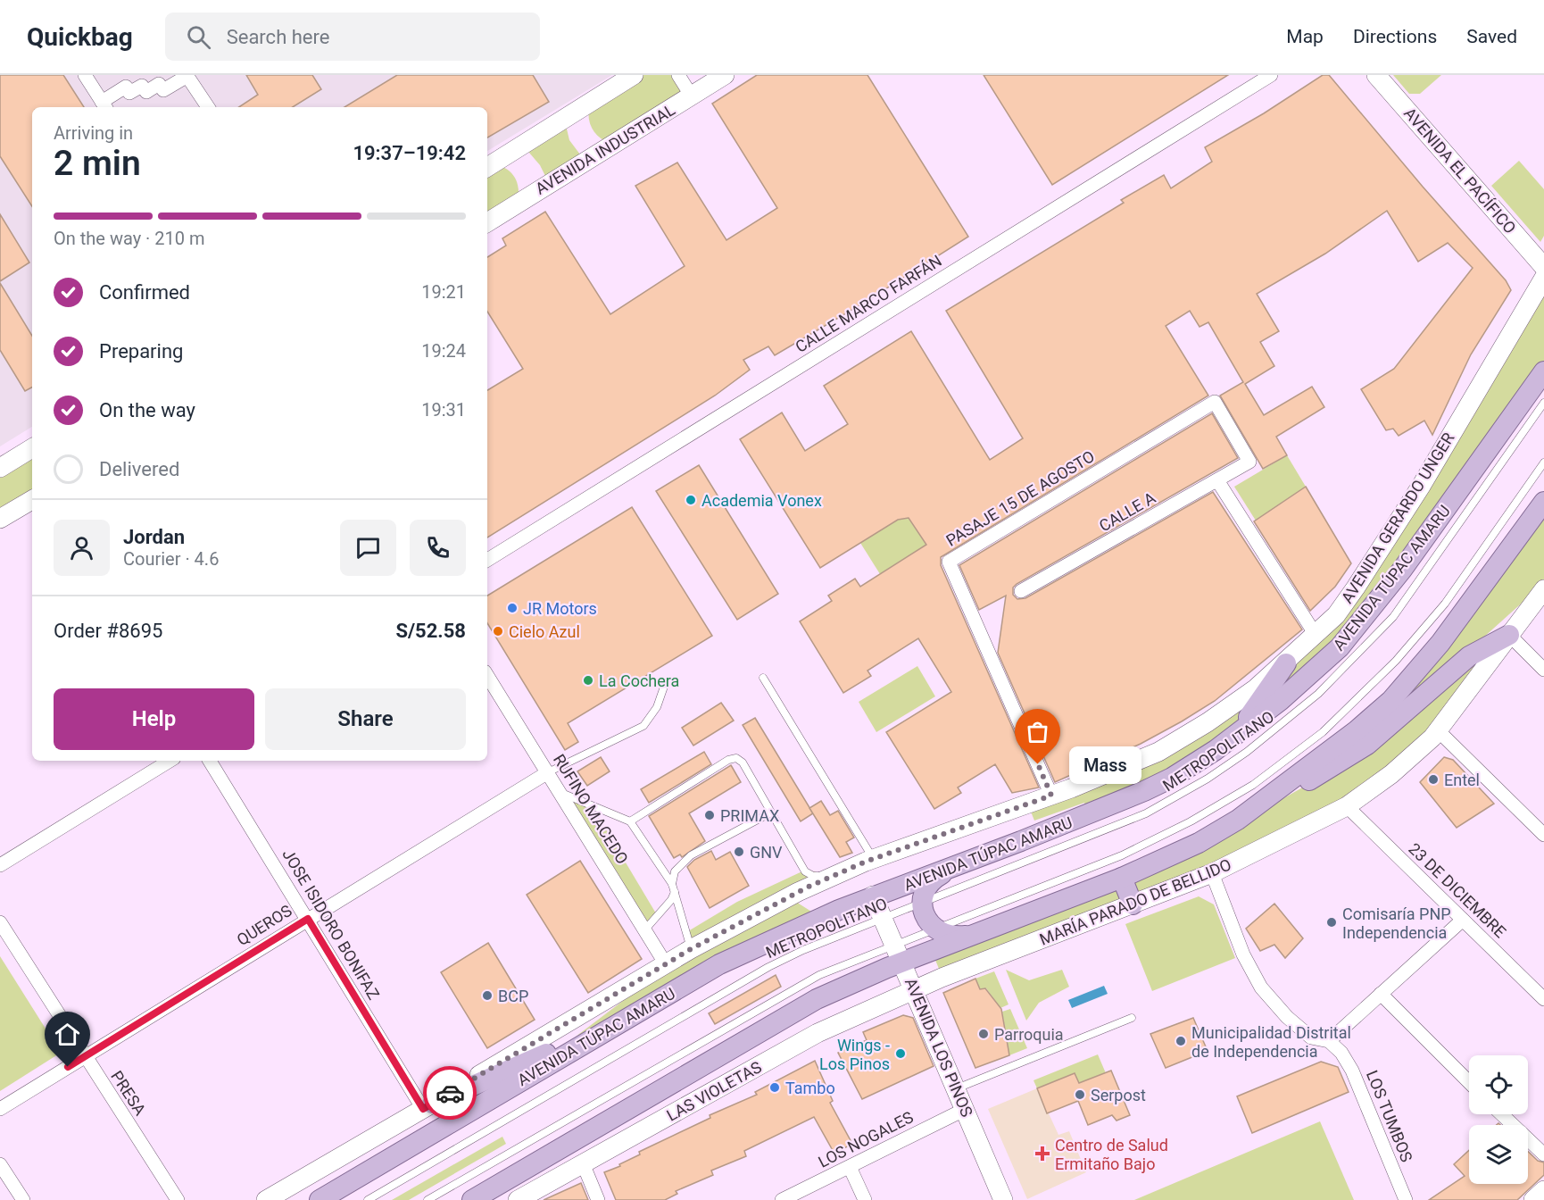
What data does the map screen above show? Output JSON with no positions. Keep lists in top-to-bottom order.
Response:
{
  "streets": {
    "main road": ["AVENIDA TÚPAC AMARU"],
    "street": [
      "AVENIDA INDUSTRIAL",
      "AVENIDA EL PACÍFICO",
      "CALLE MARCO FARFÁN",
      "PASAJE 15 DE AGOSTO",
      "CALLE A",
      "AVENIDA GERARDO UNGER",
      "RUFINO MACEDO",
      "23 DE DICIEMBRE",
      "MARÍA PARADO DE BELLIDO",
      "JOSE ISIDORO BONIFAZ",
      "QUEROS",
      "AVENIDA LOS PINOS",
      "LAS VIOLETAS",
      "PRESA",
      "LOS TUMBOS",
      "LOS NOGALES"
    ],
    "lane": ["METROPOLITANO"]
  },
  "crossings": [
    ["PASAJE 15 DE AGOSTO", "CALLE A"],
    ["PASAJE 15 DE AGOSTO", "AVENIDA GERARDO UNGER"],
    ["AVENIDA GERARDO UNGER", "RUFINO MACEDO"],
    ["AVENIDA GERARDO UNGER", "JOSE ISIDORO BONIFAZ"],
    ["AVENIDA TÚPAC AMARU", "AVENIDA LOS PINOS"],
    ["METROPOLITANO", "AVENIDA LOS PINOS"],
    ["RUFINO MACEDO", "QUEROS"],
    ["23 DE DICIEMBRE", "MARÍA PARADO DE BELLIDO"],
    ["MARÍA PARADO DE BELLIDO", "AVENIDA LOS PINOS"],
    ["MARÍA PARADO DE BELLIDO", "LAS VIOLETAS"],
    ["MARÍA PARADO DE BELLIDO", "LOS TUMBOS"],
    ["JOSE ISIDORO BONIFAZ", "QUEROS"],
    ["QUEROS", "PRESA"],
    ["AVENIDA LOS PINOS", "LAS VIOLETAS"],
    ["AVENIDA LOS PINOS", "LOS NOGALES"]
  ],
  "places": {
    "other": [
      "Academia Vonex",
      "JR Motors",
      "Cielo Azul",
      "La Cochera",
      "Mass",
      "Entel",
      "PRIMAX",
      "GNV",
      "Comisaría PNP Independencia",
      "BCP",
      "Parroquia",
      "Municipalidad Distrital de Independencia",
      "Wings - Los Pinos",
      "Tambo",
      "Serpost"
    ],
    "health": ["Centro de Salud Ermitaño Bajo"]
  },
  "page": {
    "header": "Quickbag",
    "search": "Search here",
    "nav": ["Map", "Directions", "Saved"],
    "heading": ["2 min", "Arriving in", "19:37–19:42"],
    "panel": [
      "Jordan",
      "Courier · 4.6",
      "Order #8695",
      "S/52.58"
    ],
    "bar": "On the way · 210 m",
    "list": [
      ["Confirmed", "19:21"],
      ["Preparing", "19:24"],
      ["On the way", "19:31"],
      "Delivered"
    ],
    "buttons": ["Help", "Share"],
    "bubble": "Mass"
  }
}
